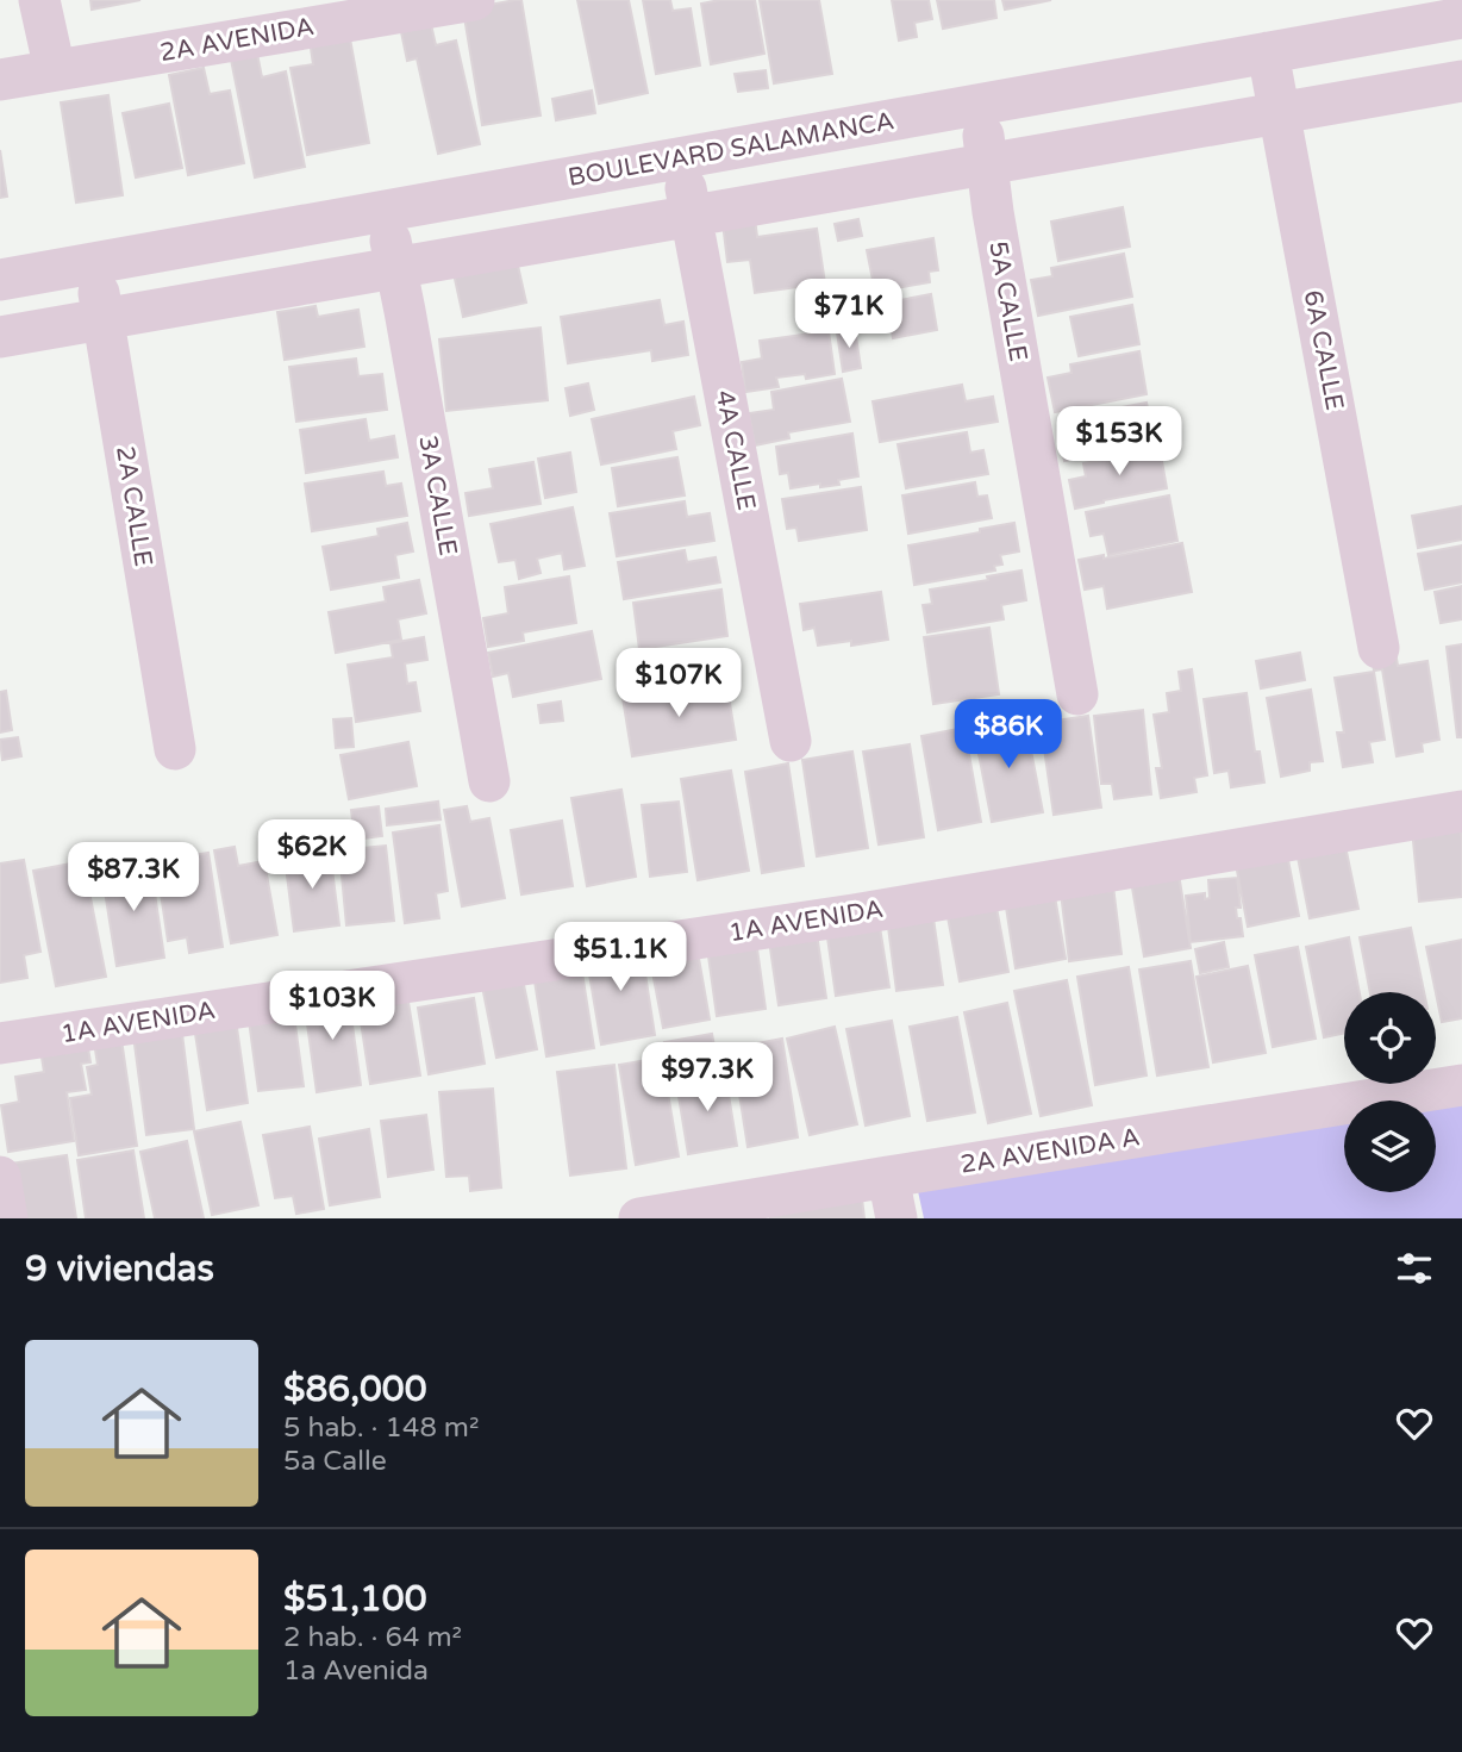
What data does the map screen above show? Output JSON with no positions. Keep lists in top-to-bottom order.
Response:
{
  "streets": {
    "street": [
      "2A AVENIDA",
      "BOULEVARD SALAMANCA",
      "5A CALLE",
      "6A CALLE",
      "4A CALLE",
      "3A CALLE",
      "2A CALLE",
      "1A AVENIDA",
      "2A AVENIDA A"
    ]
  },
  "crossings": [
    ["BOULEVARD SALAMANCA", "5A CALLE"],
    ["BOULEVARD SALAMANCA", "6A CALLE"],
    ["BOULEVARD SALAMANCA", "4A CALLE"],
    ["BOULEVARD SALAMANCA", "3A CALLE"],
    ["BOULEVARD SALAMANCA", "2A CALLE"]
  ],
  "page": {
    "price": [
      "$71K",
      "$153K",
      "$107K",
      "$86K",
      "$62K",
      "$87.3K",
      "$51.1K",
      "$103K",
      "$97.3K"
    ],
    "heading": "9 viviendas",
    "list": [
      {
        "name": "$86,000",
        "note": "5 hab. · 148 m² · 5a Calle"
      },
      {
        "name": "$51,100",
        "note": "2 hab. · 64 m² · 1a Avenida"
      }
    ]
  }
}
